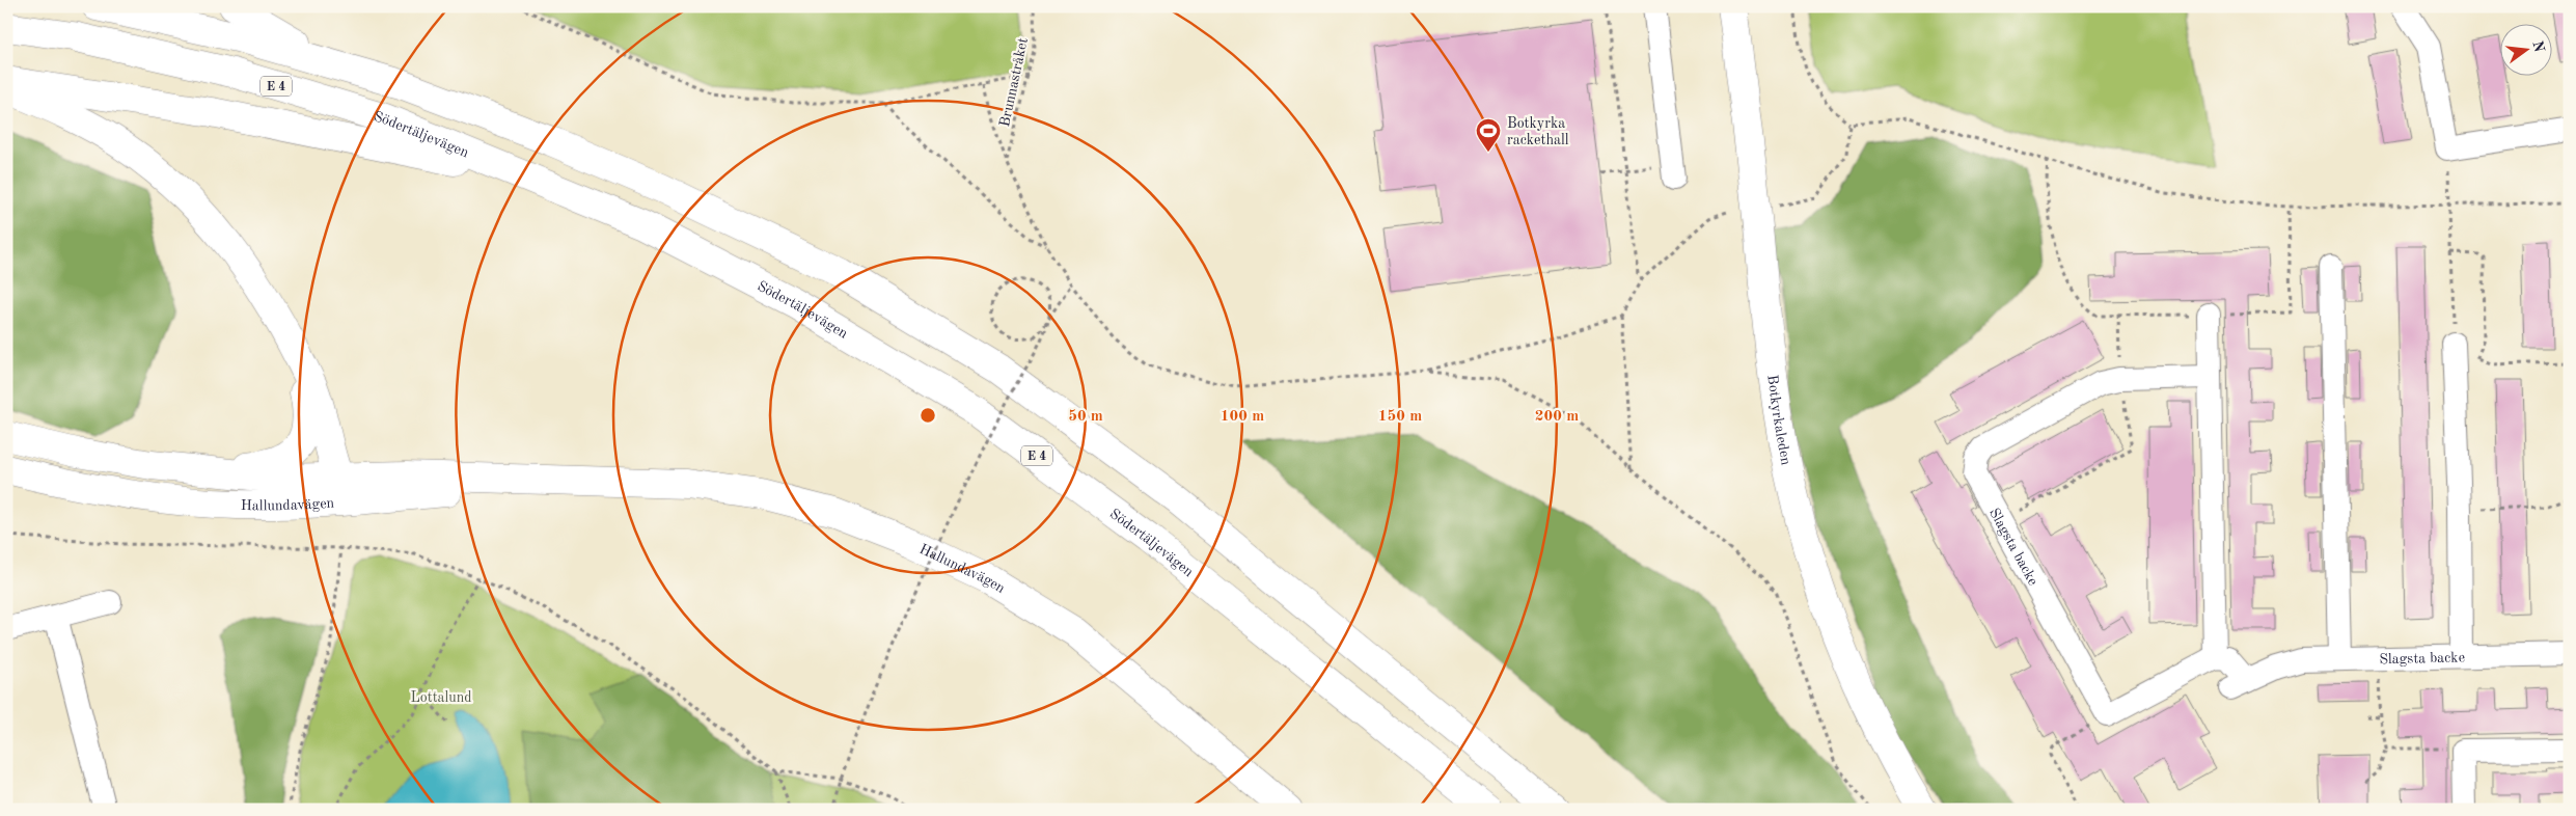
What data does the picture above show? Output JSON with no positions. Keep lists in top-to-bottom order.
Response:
{
  "streets": {
    "main road": [
      "E 4",
      "Södertäljevägen",
      "Botkyrkaleden",
      "Hallundavägen"
    ],
    "street": ["Slagsta backe"],
    "path": ["Brunnastråket"]
  },
  "parks": ["Lottalund"],
  "places": {
    "sports": ["Botkyrka rackethall"]
  },
  "north": "right",
  "rings": [
    "50 m",
    "100 m",
    "150 m",
    "200 m"
  ]
}
